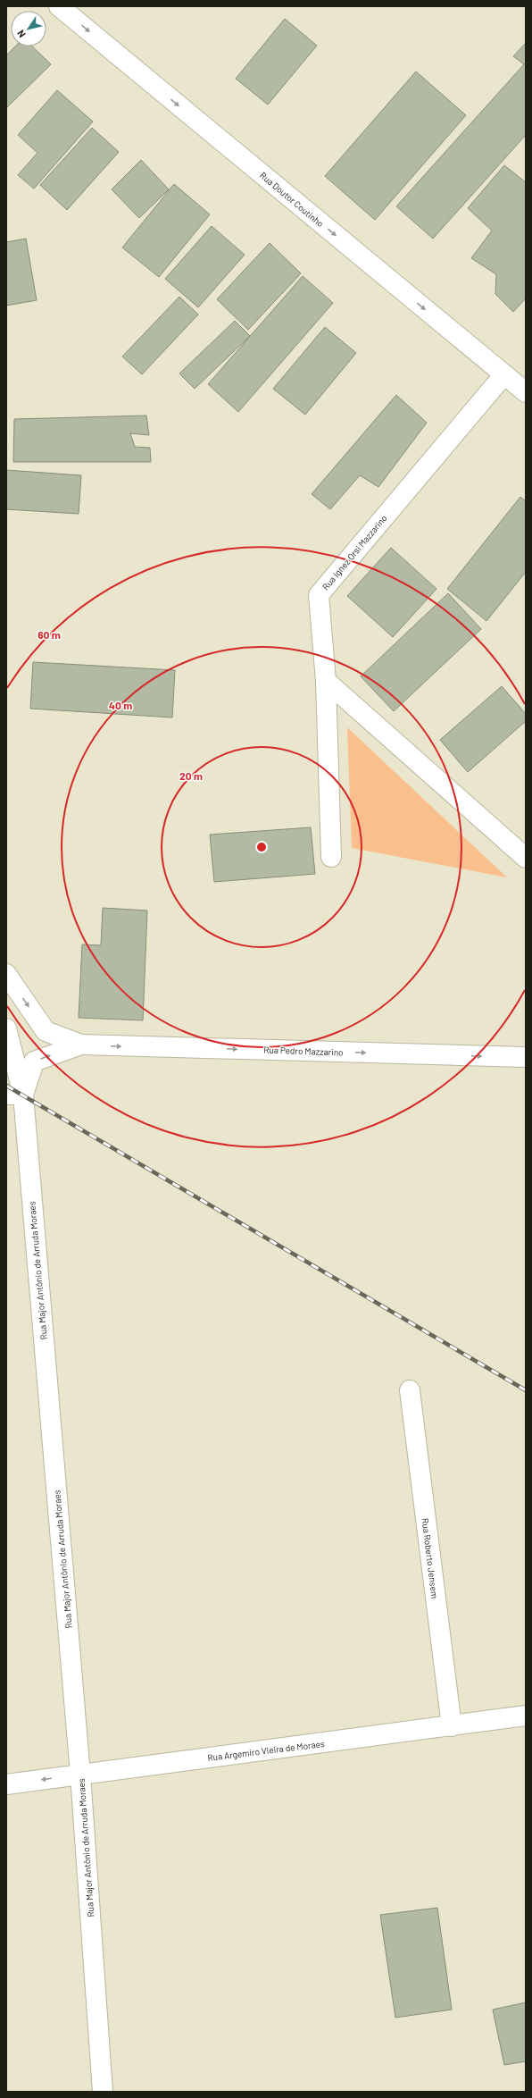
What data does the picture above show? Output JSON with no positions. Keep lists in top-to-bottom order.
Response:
{
  "streets": {
    "street": [
      "Rua Doutor Coutinho",
      "Rua Ignez Orsi Mazzarino",
      "Rua Pedro Mazzarino",
      "Rua Major Antônio de Arruda Moraes",
      "Rua Roberto Jensem",
      "Rua Argemiro Vieira de Moraes"
    ]
  },
  "crossings": [
    ["Rua Doutor Coutinho", "Rua Ignez Orsi Mazzarino"],
    ["Rua Pedro Mazzarino", "Rua Major Antônio de Arruda Moraes"],
    ["Rua Major Antônio de Arruda Moraes", "Rua Argemiro Vieira de Moraes"],
    ["Rua Roberto Jensem", "Rua Argemiro Vieira de Moraes"]
  ],
  "one_way": ["Rua Doutor Coutinho", "Rua Pedro Mazzarino"],
  "north": "bottom left",
  "rings": ["60 m", "40 m", "20 m"]
}
